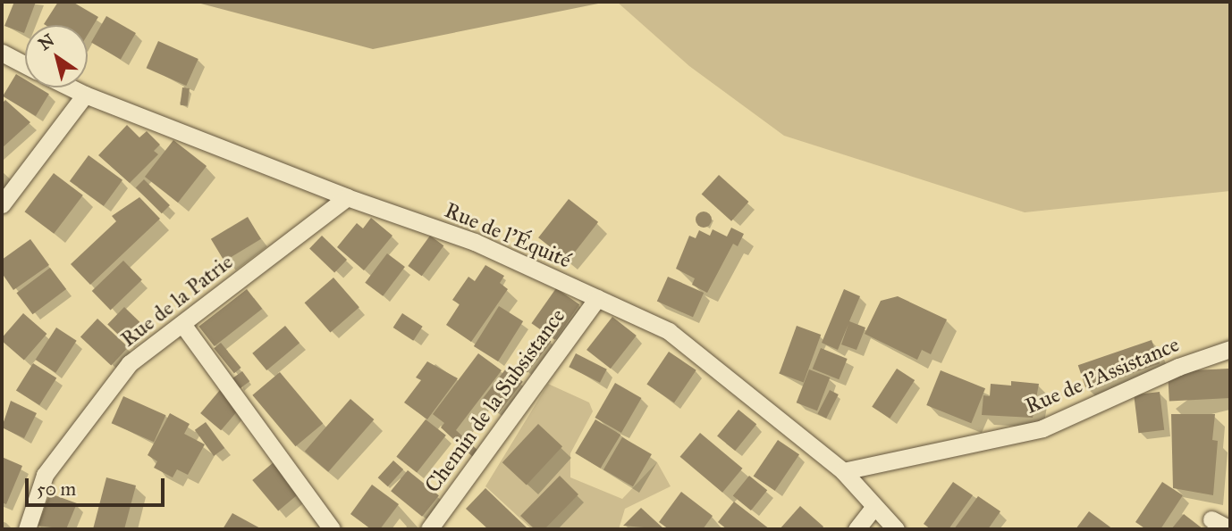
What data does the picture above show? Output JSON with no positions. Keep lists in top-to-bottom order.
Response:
{
  "streets": {
    "street": [
      "Rue de l'Équité",
      "Rue de la Patrie",
      "Rue de l'Assistance",
      "Chemin de la Subsistance"
    ]
  },
  "crossings": [
    ["Rue de l'Équité", "Rue de la Patrie"],
    ["Rue de l'Équité", "Rue de l'Assistance"],
    ["Rue de l'Équité", "Chemin de la Subsistance"]
  ],
  "scale_bar": "50 m",
  "north": "top left"
}
